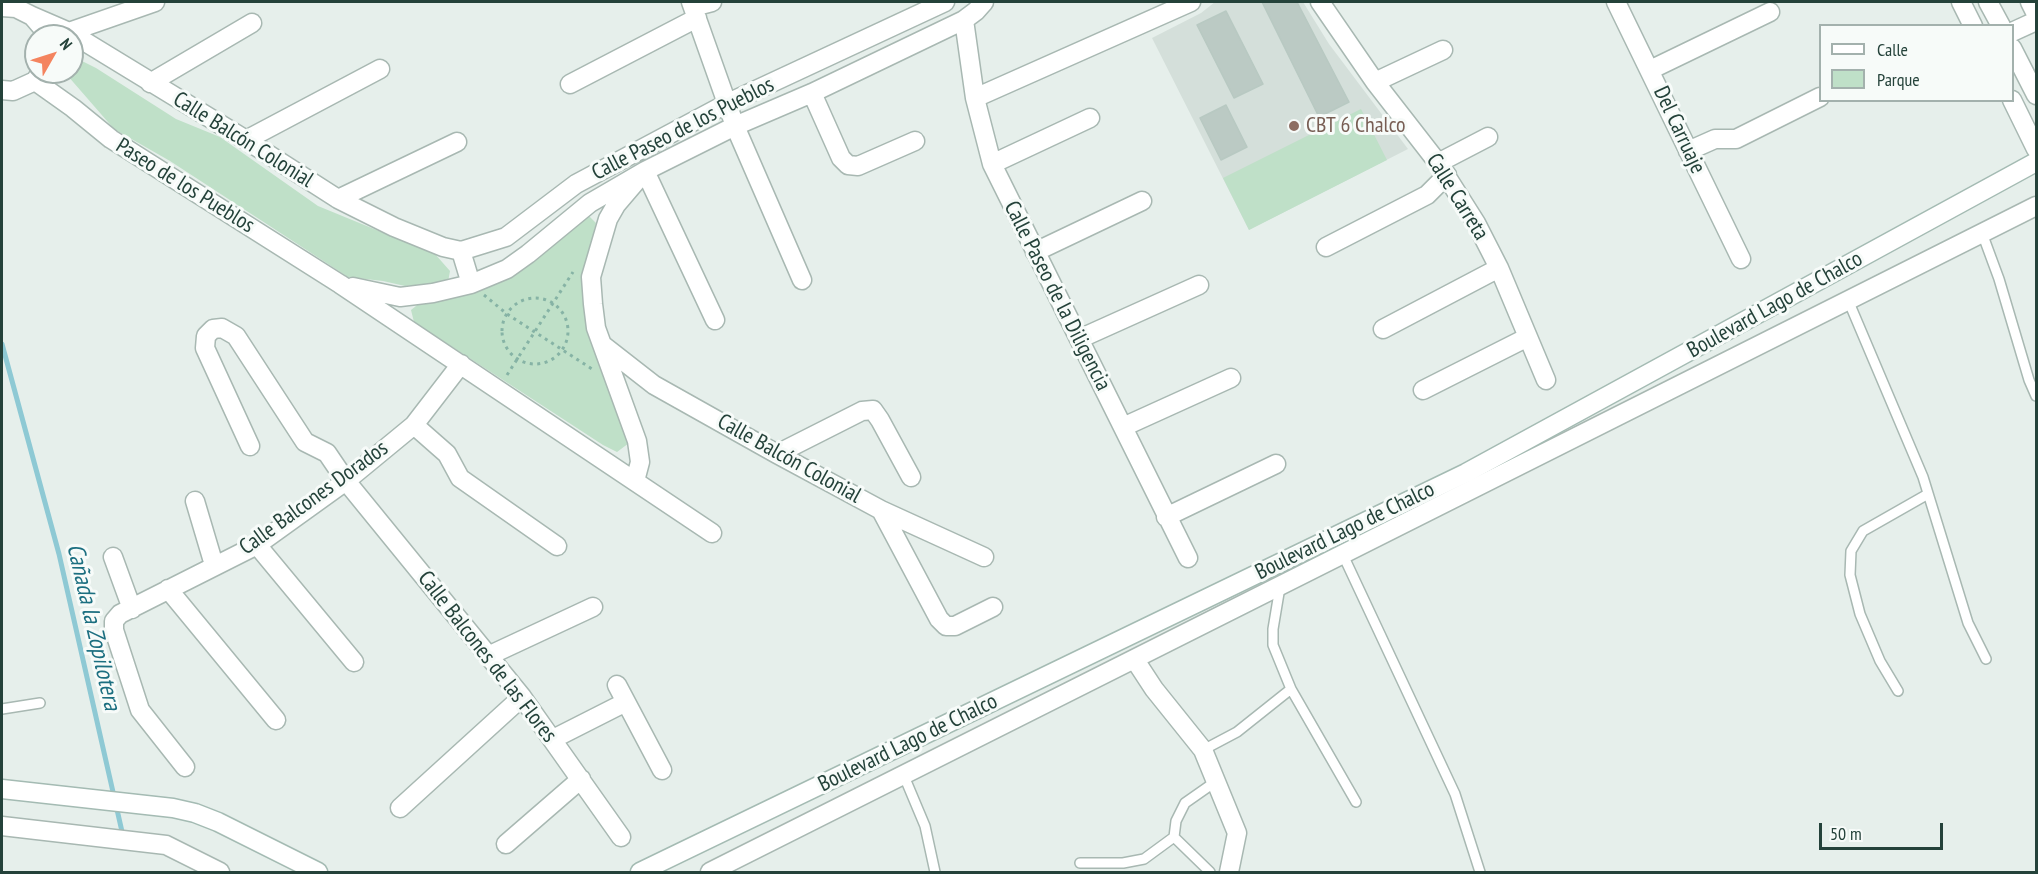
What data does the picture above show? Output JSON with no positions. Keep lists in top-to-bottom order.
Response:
{
  "streets": {
    "street": [
      "Calle Paseo de los Pueblos",
      "Del Carruaje",
      "Calle Balcón Colonial",
      "Paseo de los Pueblos",
      "Calle Carreta",
      "Calle Paseo de la Diligencia",
      "Boulevard Lago de Chalco",
      "Calle Balcones Dorados",
      "Calle Balcones de las Flores"
    ]
  },
  "crossings": [
    ["Calle Paseo de los Pueblos", "Calle Balcón Colonial"],
    ["Calle Paseo de los Pueblos", "Paseo de los Pueblos"],
    ["Calle Paseo de los Pueblos", "Calle Paseo de la Diligencia"],
    ["Calle Balcones Dorados", "Calle Balcones de las Flores"]
  ],
  "water": ["Cañada la Zopilotera"],
  "places": ["CBT 6 Chalco"],
  "legend": ["Calle", "Parque"],
  "scale_bar": "50 m",
  "north": "top right"
}
